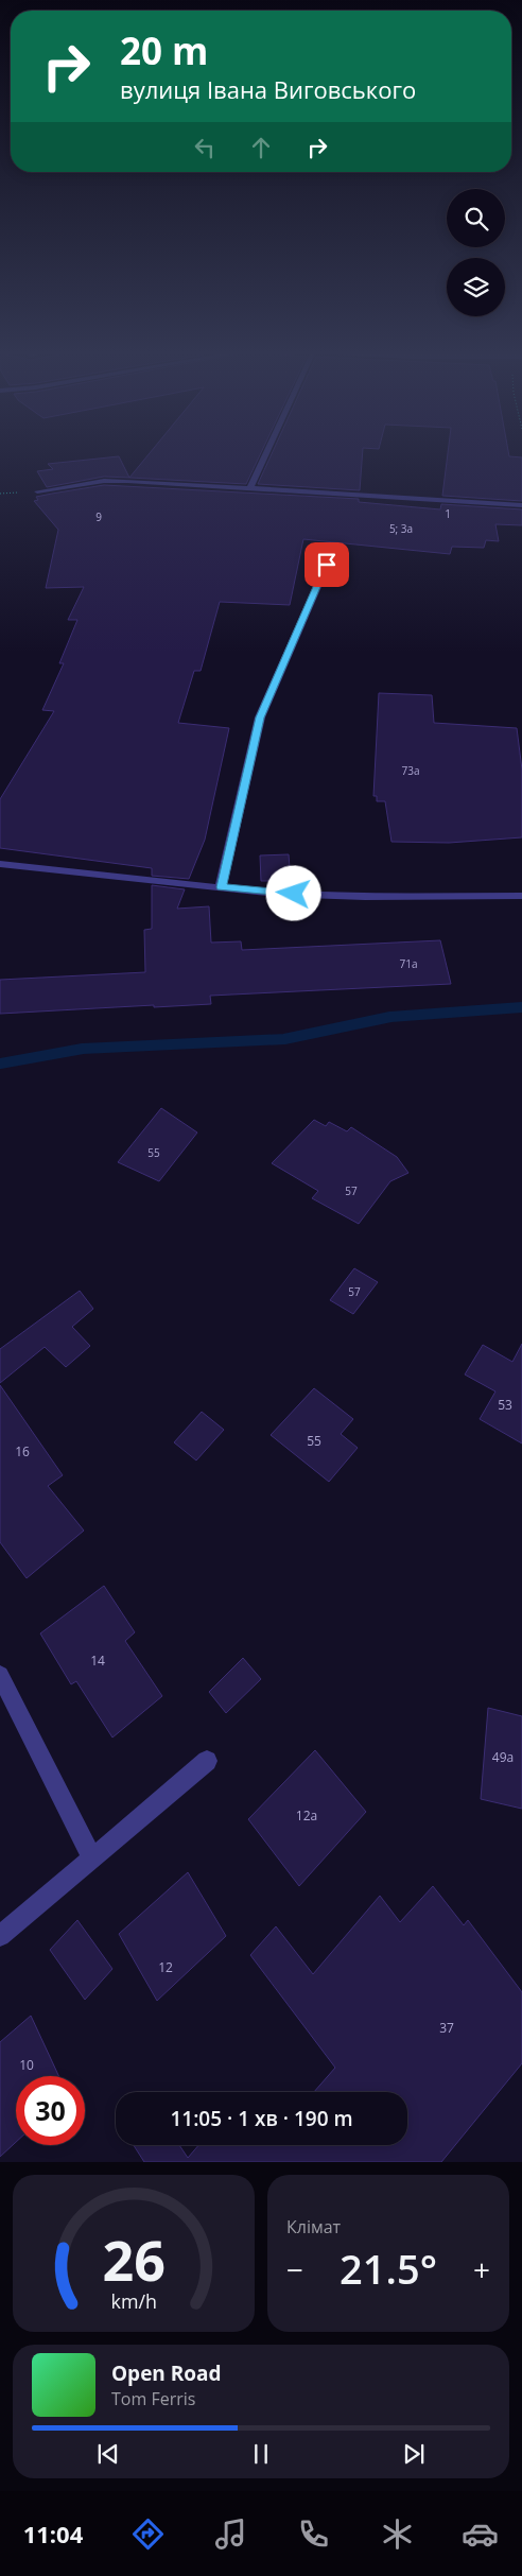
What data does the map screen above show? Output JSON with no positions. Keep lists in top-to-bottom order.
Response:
{
  "house_numbers": [
    "1",
    "9",
    "5; 3а",
    "73а",
    "71а",
    "55",
    "57",
    "57",
    "53",
    "55",
    "16",
    "14",
    "49а",
    "12а",
    "12",
    "37",
    "10"
  ],
  "page": {
    "turn": ["20 m", "вулиця Івана Виговського"],
    "limit": "30",
    "trip": "11:05 · 1 хв · 190 m",
    "tile": "Клімат",
    "heat": ["−", "21.5°", "+"],
    "song": ["Open Road", "Tom Ferris"],
    "tabs": "11:04",
    "gauge": ["26", "km/h"]
  }
}
